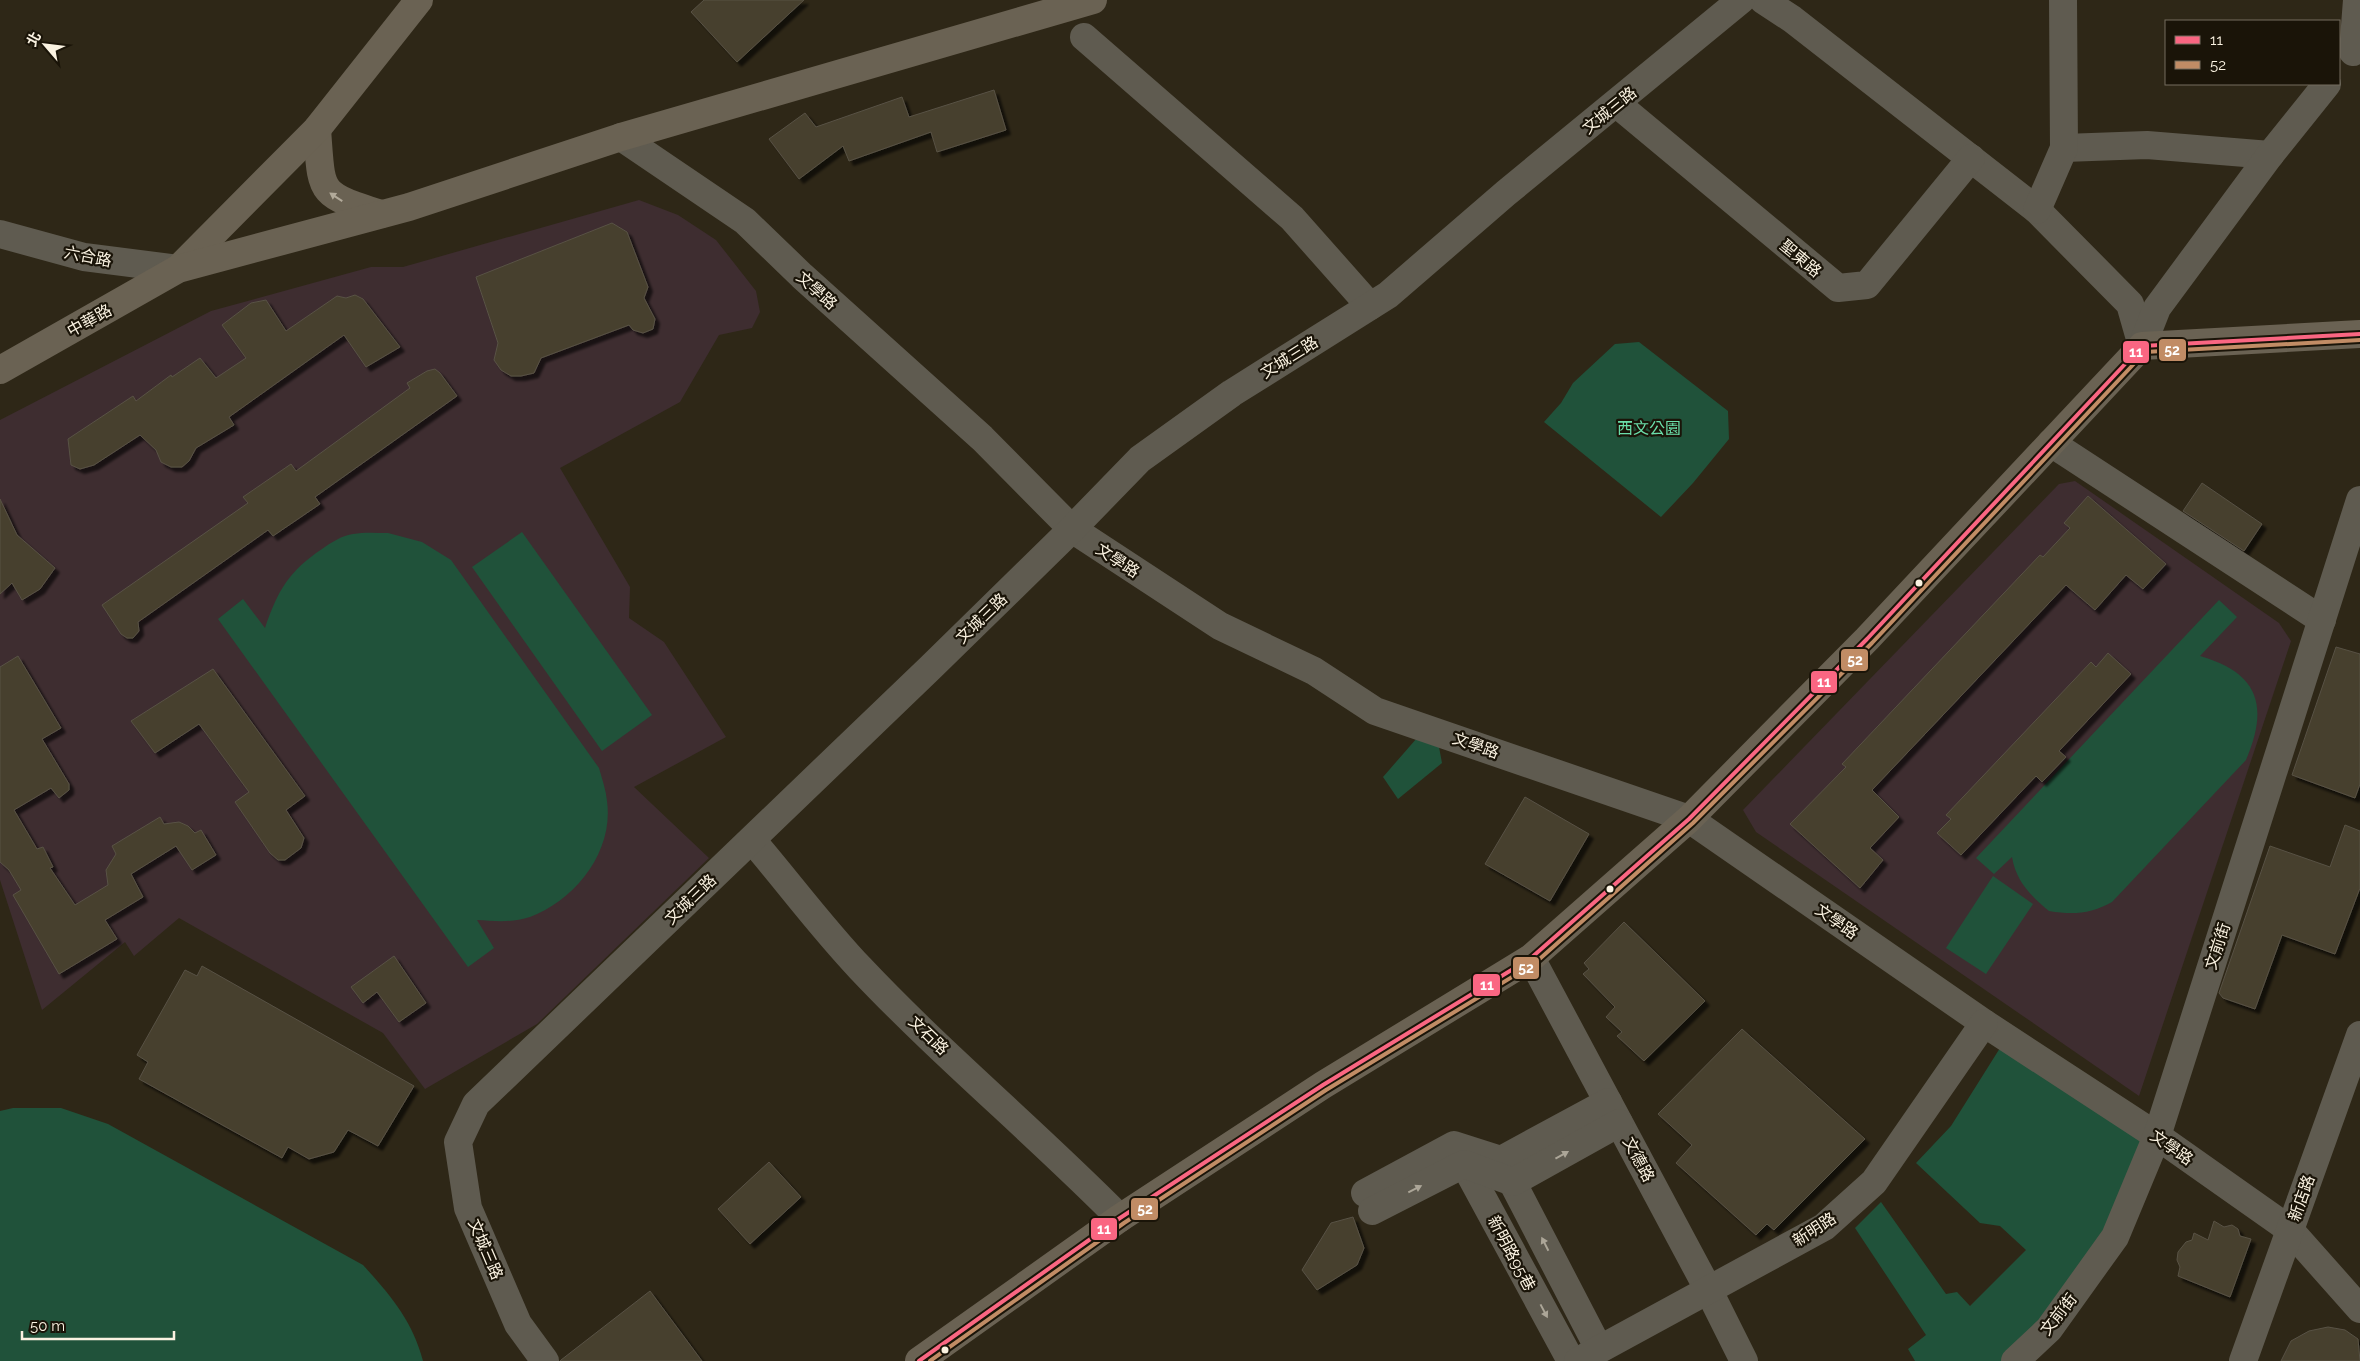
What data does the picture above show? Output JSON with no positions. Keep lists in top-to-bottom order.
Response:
{
  "streets": {
    "main road": ["中華路"],
    "street": [
      "文城三路",
      "六合路",
      "聖東路",
      "文學路",
      "文前街",
      "文石路",
      "文德路",
      "新店路",
      "新明路",
      "新明路95巷"
    ]
  },
  "crossings": [
    ["文城三路", "聖東路"],
    ["文城三路", "文學路"],
    ["文城三路", "文石路"],
    ["六合路", "中華路"],
    ["文學路", "文前街"],
    ["文學路", "新店路"],
    ["文學路", "新明路"],
    ["文德路", "新明路"]
  ],
  "parks": ["西文公園"],
  "lines": ["transit line 11", "transit line 52"],
  "legend": ["11", "52"],
  "scale_bar": "50 m",
  "north": "top left"
}
